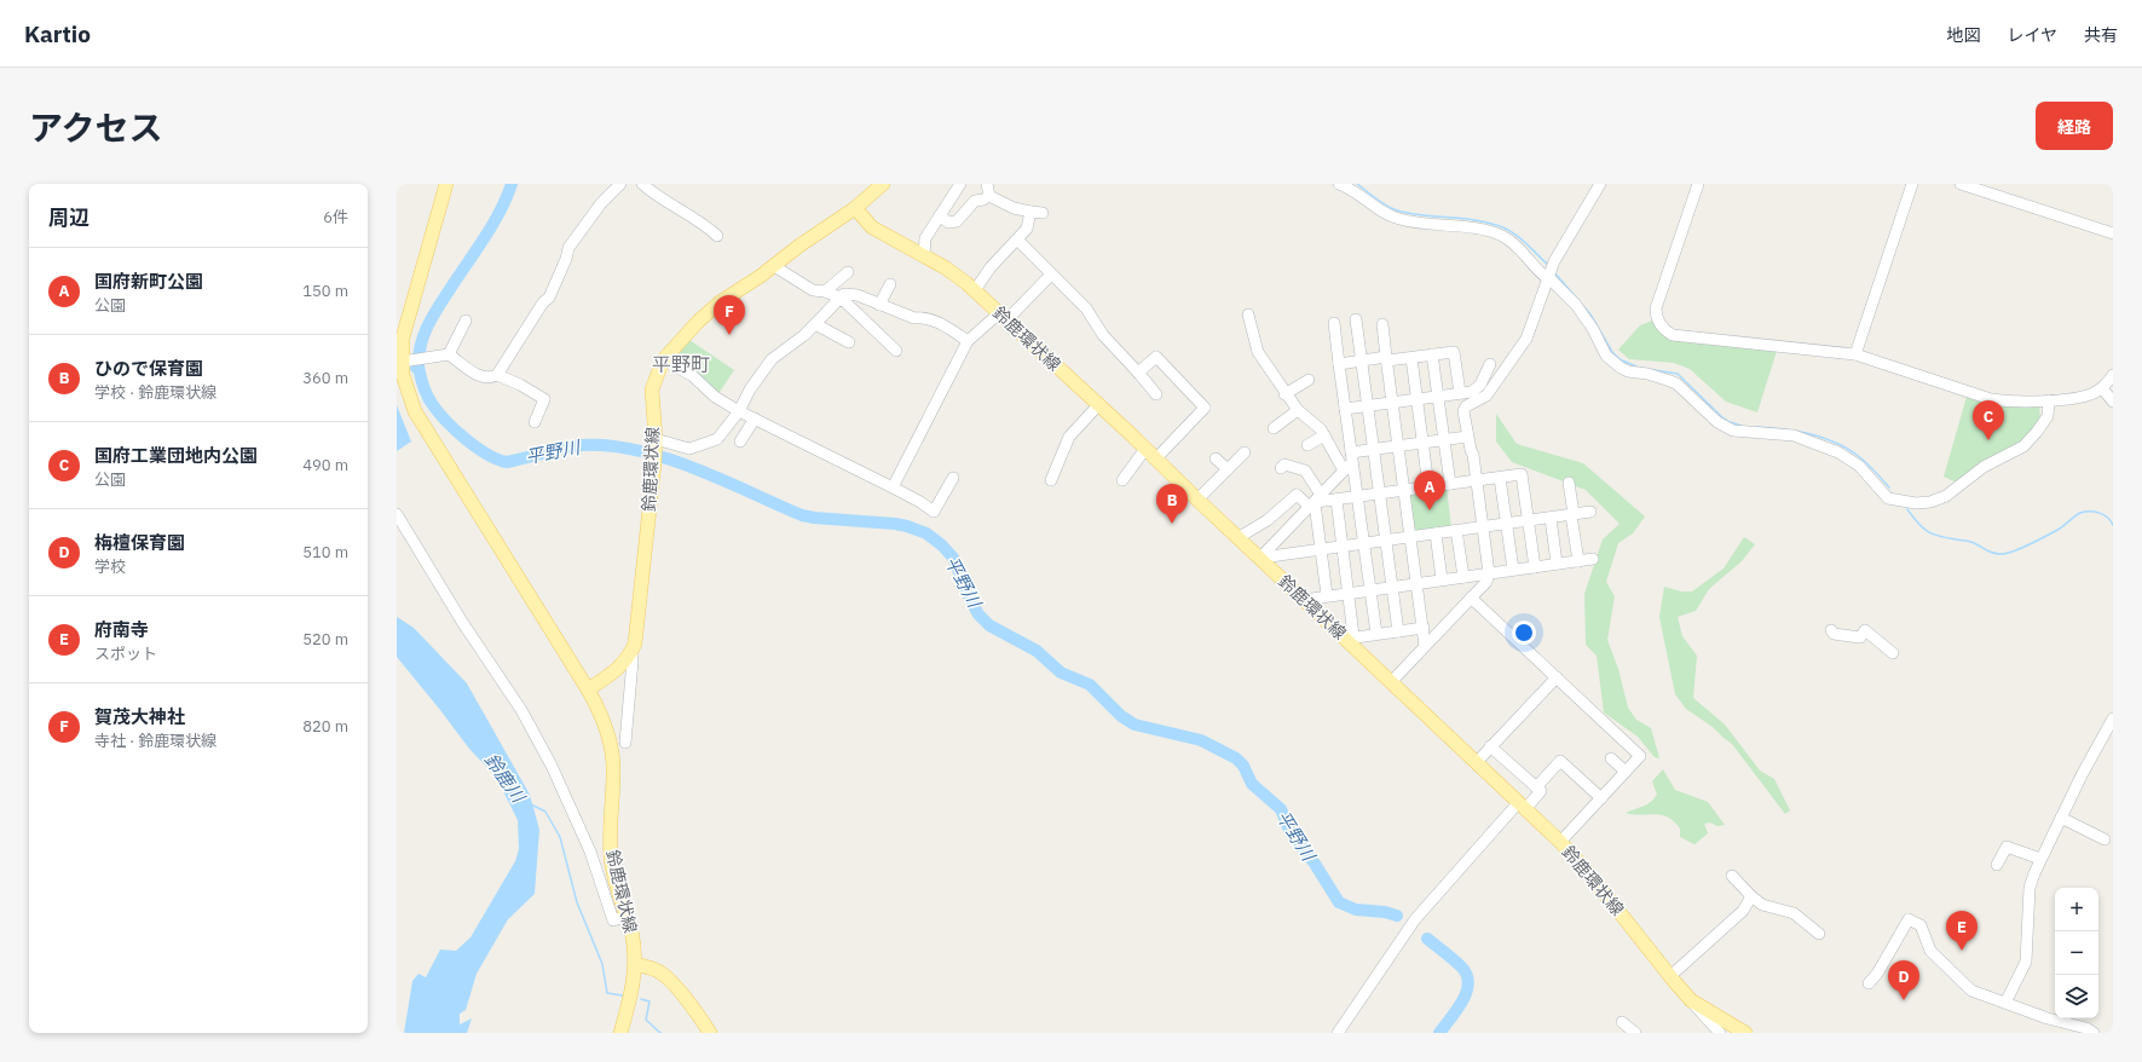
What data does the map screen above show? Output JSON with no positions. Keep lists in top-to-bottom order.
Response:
{
  "streets": {
    "main road": ["鈴鹿環状線"]
  },
  "districts": ["平野町"],
  "water": ["平野川", "鈴鹿川"],
  "page": {
    "header": "Kartio",
    "nav": ["地図", "レイヤ", "共有"],
    "title": "アクセス",
    "buttons": "経路",
    "heading": ["周辺", "6件"],
    "list": [
      {
        "mark": "A",
        "name": "国府新町公園",
        "note": "公園",
        "value": "150 m"
      },
      {
        "mark": "B",
        "name": "ひので保育園",
        "note": "学校 · 鈴鹿環状線",
        "value": "360 m"
      },
      {
        "mark": "C",
        "name": "国府工業団地内公園",
        "note": "公園",
        "value": "490 m"
      },
      {
        "mark": "D",
        "name": "栴檀保育園",
        "note": "学校",
        "value": "510 m"
      },
      {
        "mark": "E",
        "name": "府南寺",
        "note": "スポット",
        "value": "520 m"
      },
      {
        "mark": "F",
        "name": "賀茂大神社",
        "note": "寺社 · 鈴鹿環状線",
        "value": "820 m"
      }
    ],
    "pins": [
      "F",
      "C",
      "A",
      "B",
      "E",
      "D"
    ],
    "map_buttons": ["+", "−"]
  }
}
